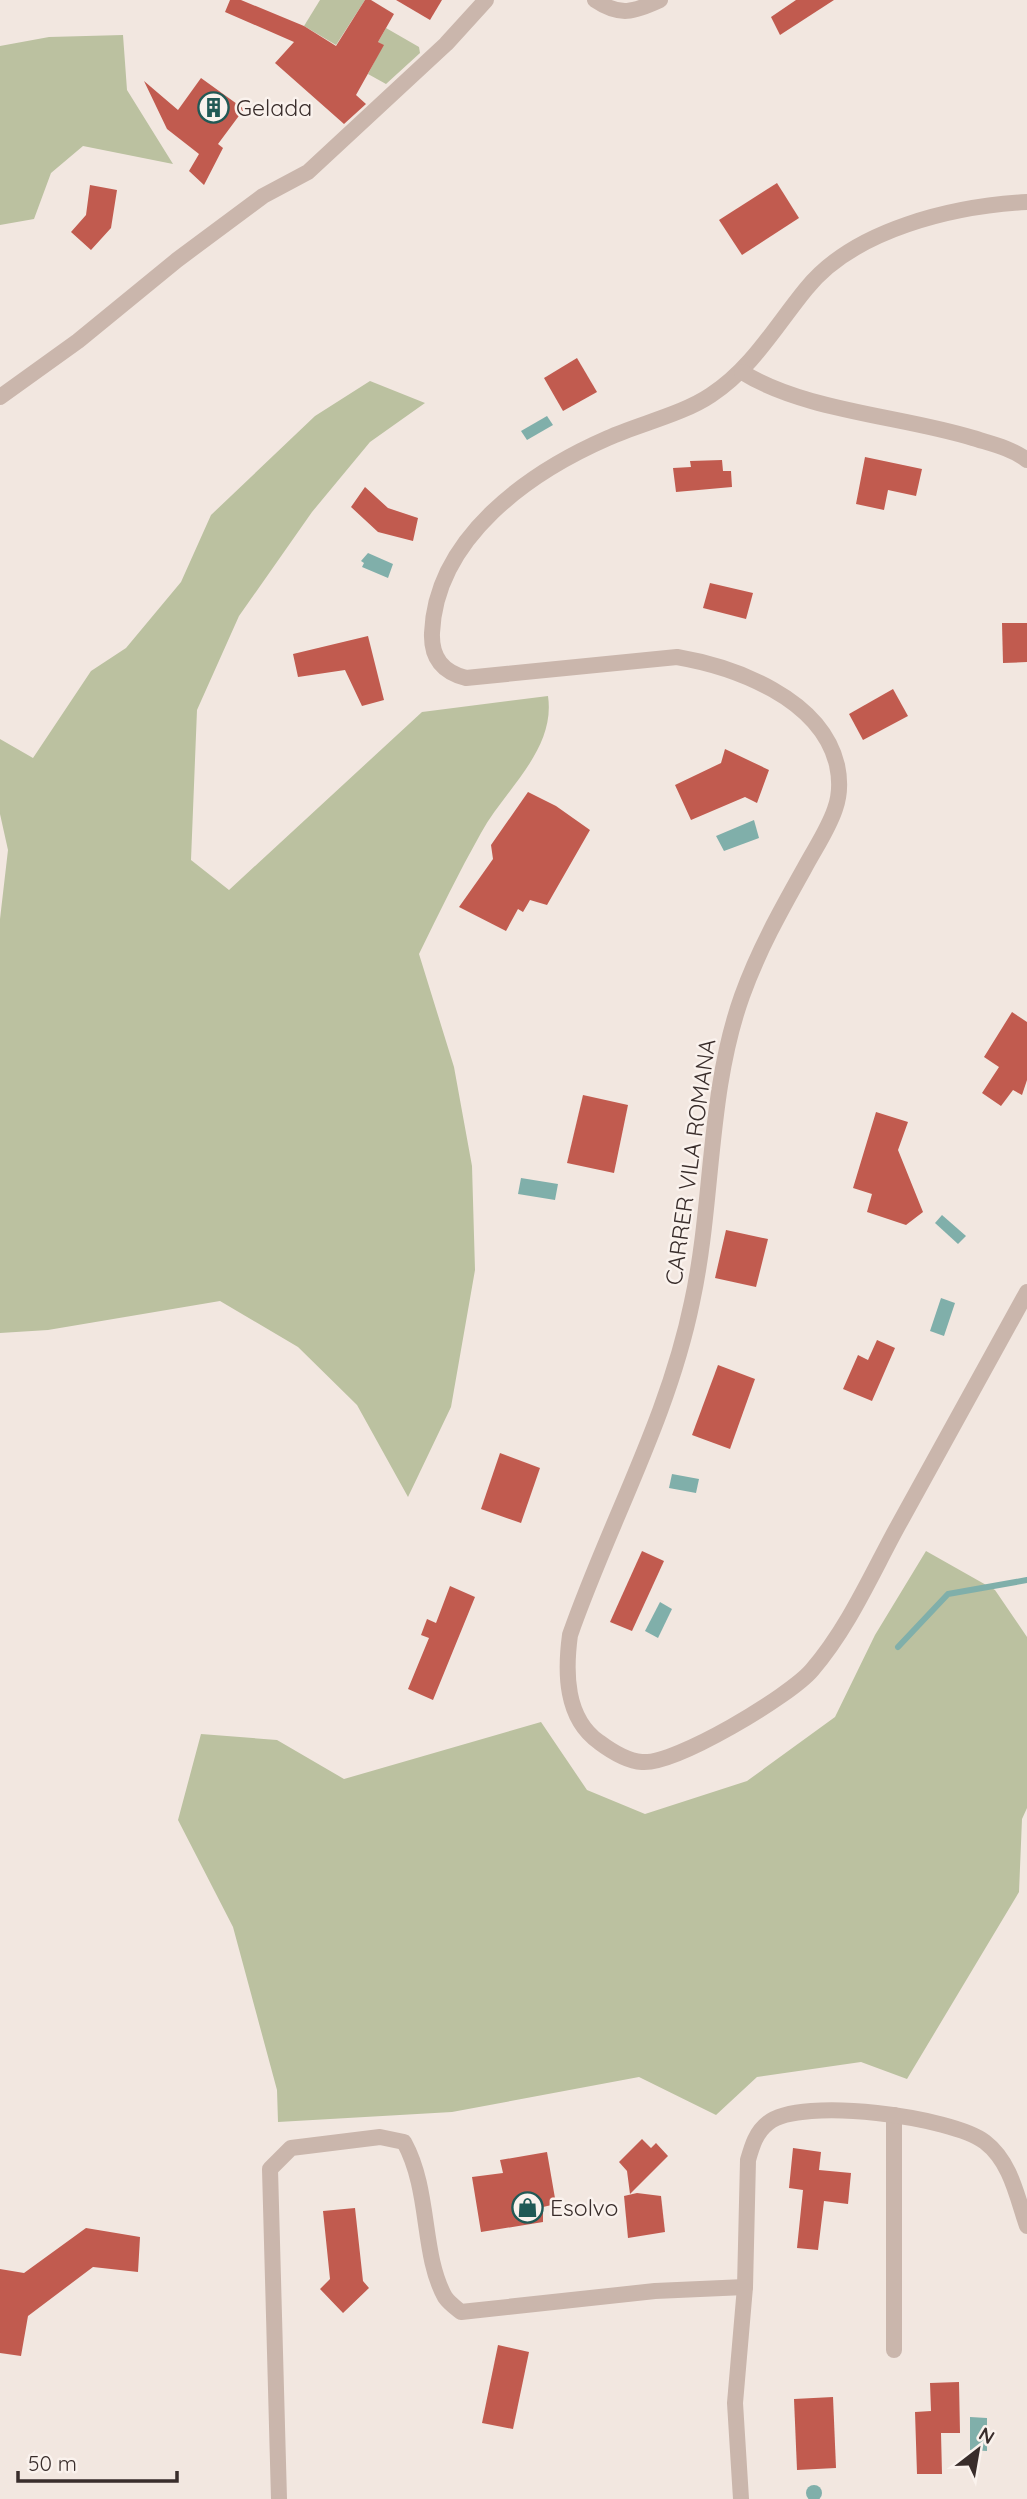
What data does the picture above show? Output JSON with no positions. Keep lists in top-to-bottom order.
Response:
{
  "streets": {
    "street": ["CARRER VILA ROMANA"]
  },
  "places": {
    "building": ["Gelada"],
    "shop": ["Esolvo"]
  },
  "scale_bar": "50 m",
  "north": "top right"
}
